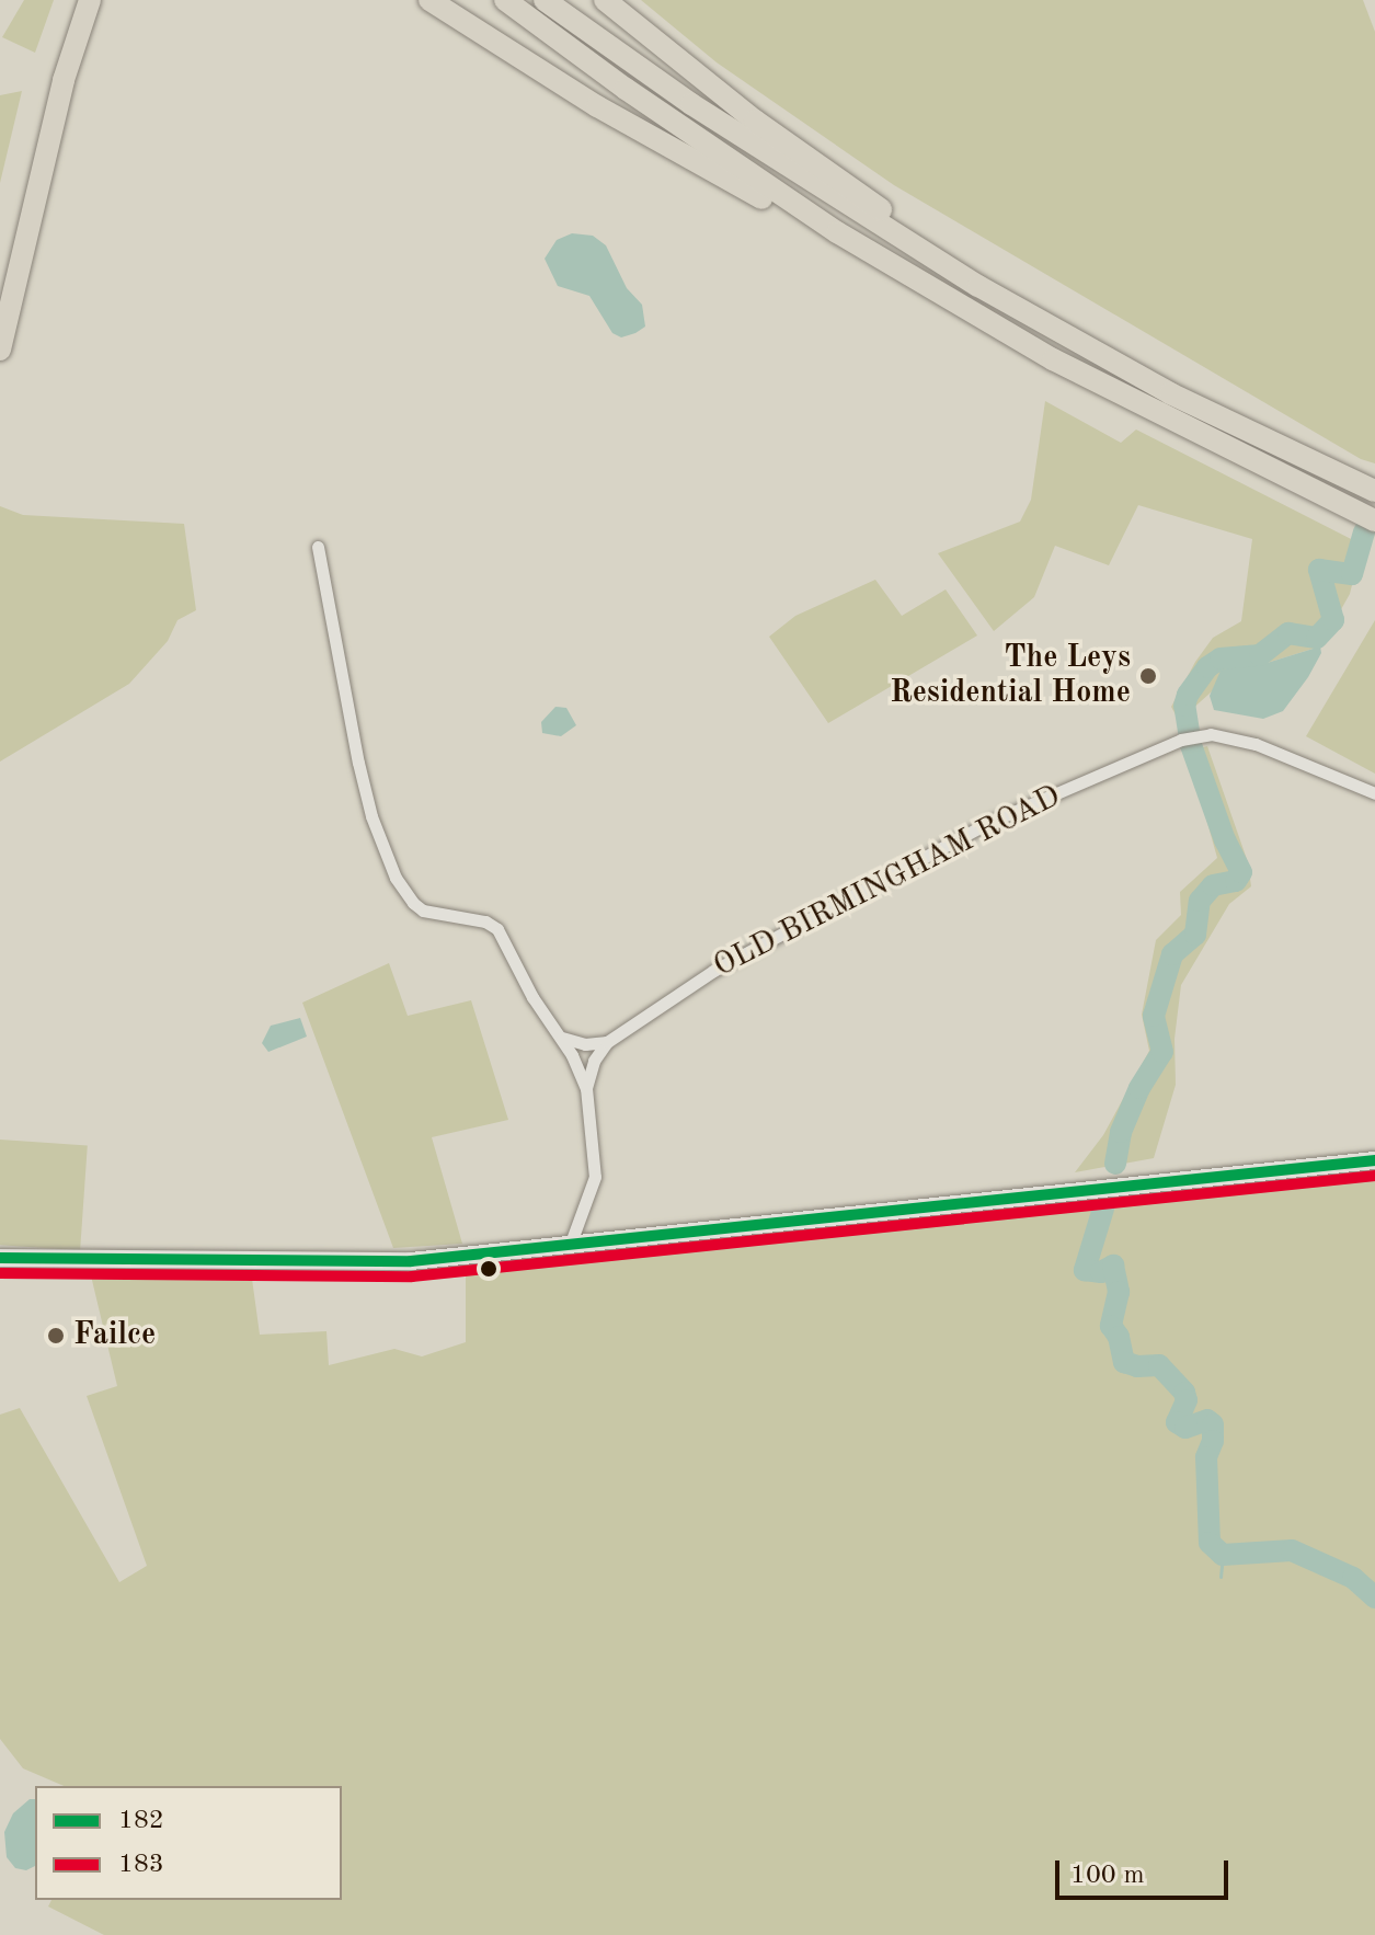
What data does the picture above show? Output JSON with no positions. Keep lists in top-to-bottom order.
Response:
{
  "streets": {
    "street": ["OLD BIRMINGHAM ROAD"]
  },
  "places": ["The Leys Residential Home", "Failce"],
  "lines": ["transit line 182", "transit line 183"],
  "legend": ["182", "183"],
  "scale_bar": "100 m"
}
